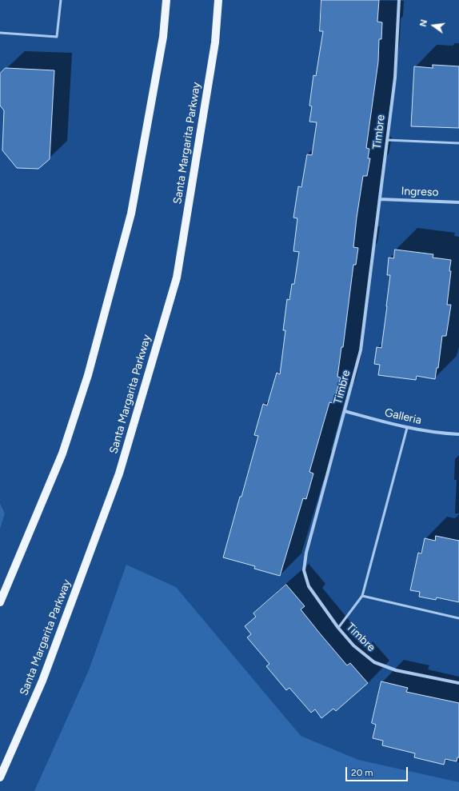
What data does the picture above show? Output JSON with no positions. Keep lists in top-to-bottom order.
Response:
{
  "streets": {
    "main road": ["Santa Margarita Parkway"],
    "street": ["Timbre", "Ingreso", "Galleria"]
  },
  "crossings": [
    ["Timbre", "Ingreso"],
    ["Timbre", "Galleria"]
  ],
  "scale_bar": "20 m",
  "north": "left"
}
